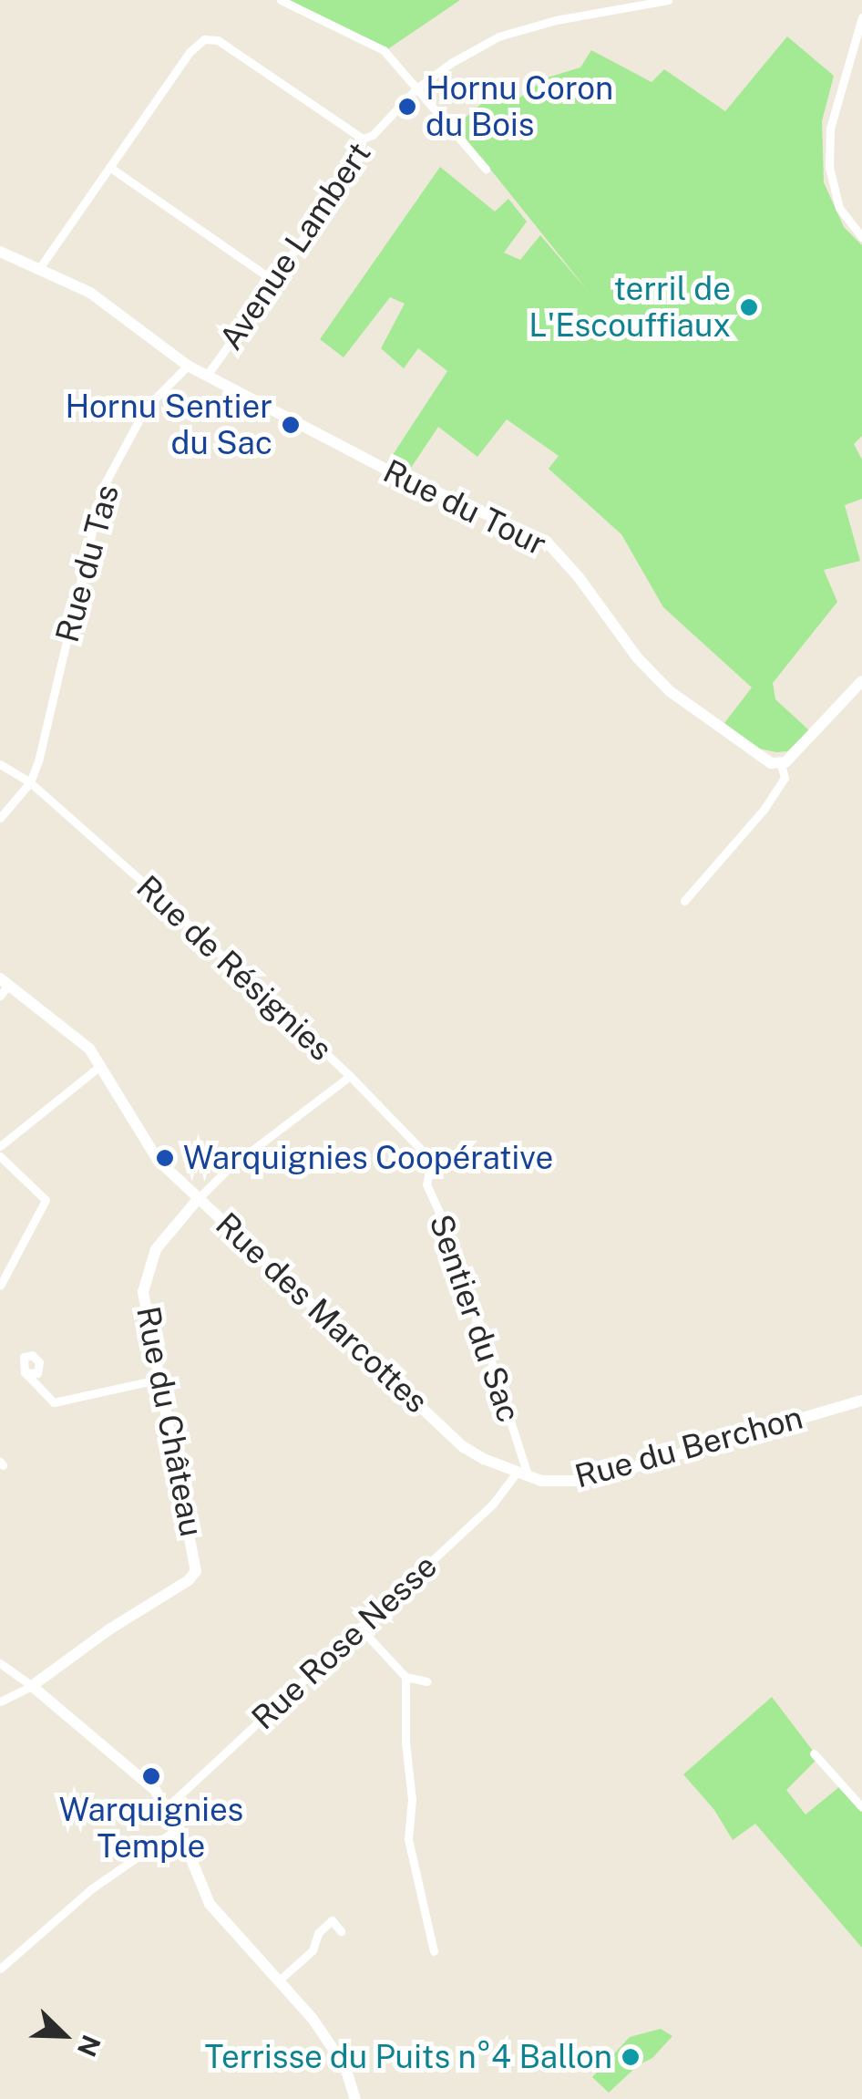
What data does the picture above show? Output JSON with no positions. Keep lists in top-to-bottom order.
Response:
{
  "streets": {
    "street": [
      "Avenue Lambert",
      "Rue du Tour",
      "Rue du Tas",
      "Rue de Résignies",
      "Rue des Marcottes",
      "Sentier du Sac",
      "Rue du Château",
      "Rue du Berchon",
      "Rue Rose Nesse"
    ]
  },
  "crossings": [
    ["Avenue Lambert", "Rue du Tour"],
    ["Rue du Tour", "Rue du Tas"],
    ["Rue du Tas", "Rue de Résignies"],
    ["Rue de Résignies", "Rue des Marcottes"],
    ["Rue de Résignies", "Sentier du Sac"],
    ["Rue des Marcottes", "Sentier du Sac"],
    ["Rue des Marcottes", "Rue du Château"],
    ["Rue des Marcottes", "Rue du Berchon"],
    ["Rue des Marcottes", "Rue Rose Nesse"],
    ["Sentier du Sac", "Rue du Berchon"],
    ["Sentier du Sac", "Rue Rose Nesse"],
    ["Rue du Berchon", "Rue Rose Nesse"]
  ],
  "places": [
    "Hornu Coron du Bois",
    "terril de L'Escouffiaux",
    "Hornu Sentier du Sac",
    "Warquignies Coopérative",
    "Warquignies Temple",
    "Terrisse du Puits n°4 Ballon"
  ],
  "north": "bottom right"
}
